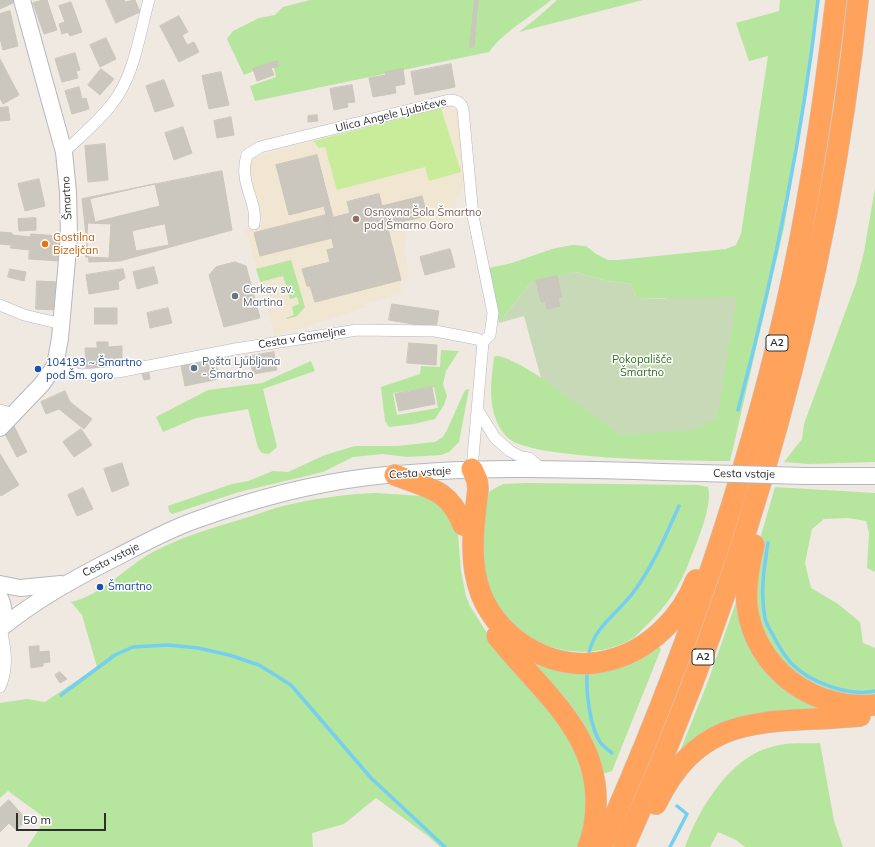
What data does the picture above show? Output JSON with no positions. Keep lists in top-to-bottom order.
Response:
{
  "streets": {
    "highway": ["A2"],
    "street": [
      "Ulica Angele Ljubičeve",
      "Šmartno",
      "Cesta v Gameljne",
      "Cesta vstaje"
    ]
  },
  "crossings": [
    ["Ulica Angele Ljubičeve", "Cesta v Gameljne"],
    ["Šmartno", "Cesta v Gameljne"]
  ],
  "parks": ["Pokopališče Šmartno"],
  "places": [
    "Osnovna Šola Šmartno pod Šmarno Goro",
    "Gostilna Bizeljčan",
    "Cerkev sv. Martina",
    "Pošta Ljubljana - Šmartno",
    "104193 ~ Šmartno pod Šm. goro",
    "Šmartno"
  ],
  "scale_bar": "50 m"
}
